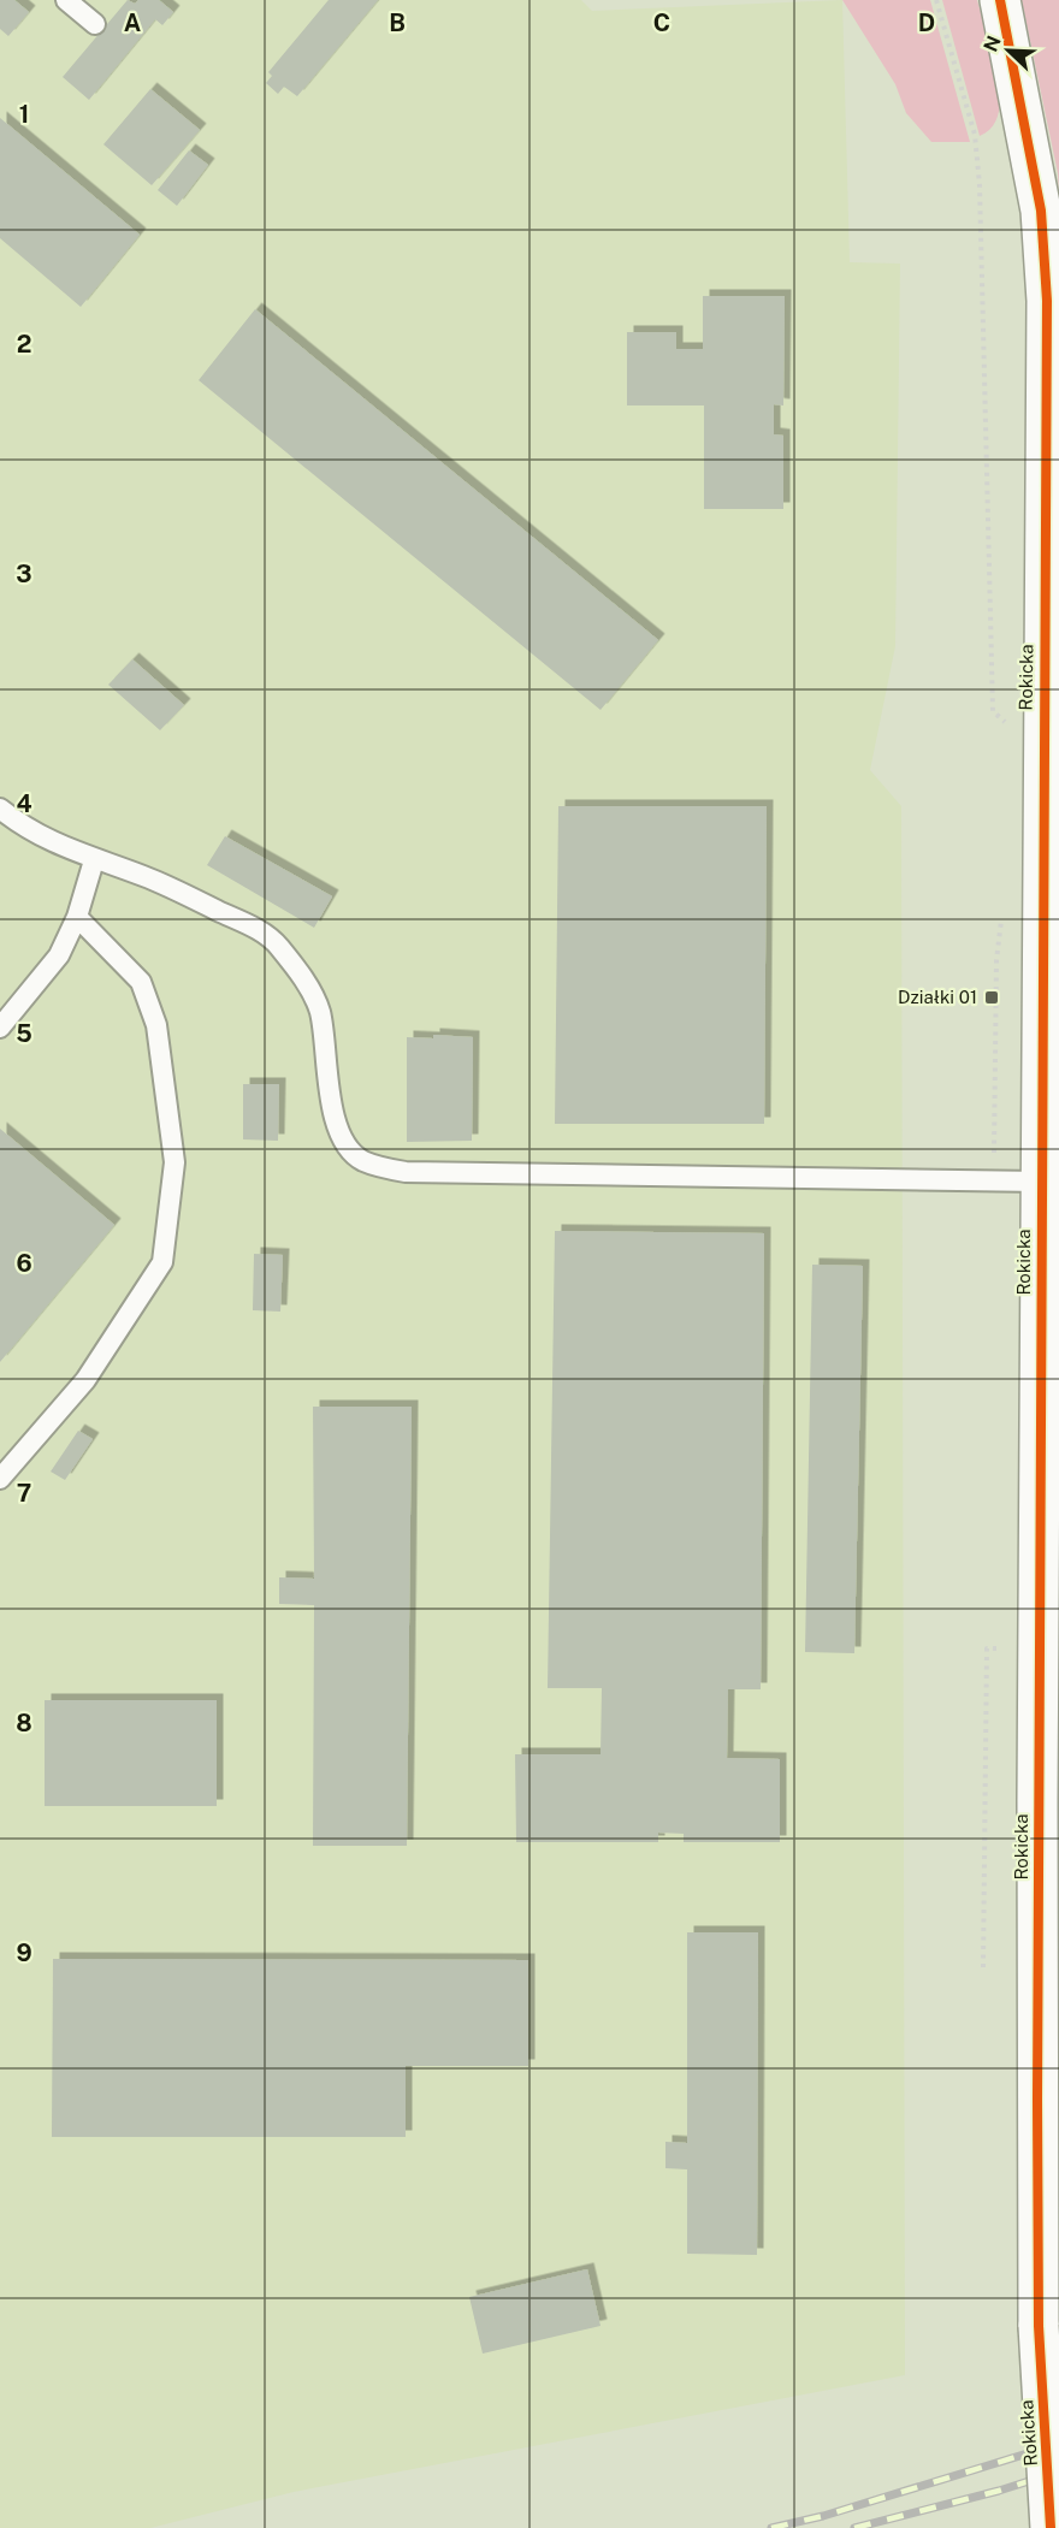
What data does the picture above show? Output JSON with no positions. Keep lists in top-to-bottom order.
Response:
{
  "streets": {
    "street": ["Rokicka"]
  },
  "places": {
    "transit": ["Działki 01"]
  },
  "north": "top left",
  "grid": {
    "columns": [
      "A",
      "B",
      "C",
      "D"
    ],
    "rows": [
      "1",
      "2",
      "3",
      "4",
      "5",
      "6",
      "7",
      "8",
      "9"
    ]
  }
}
